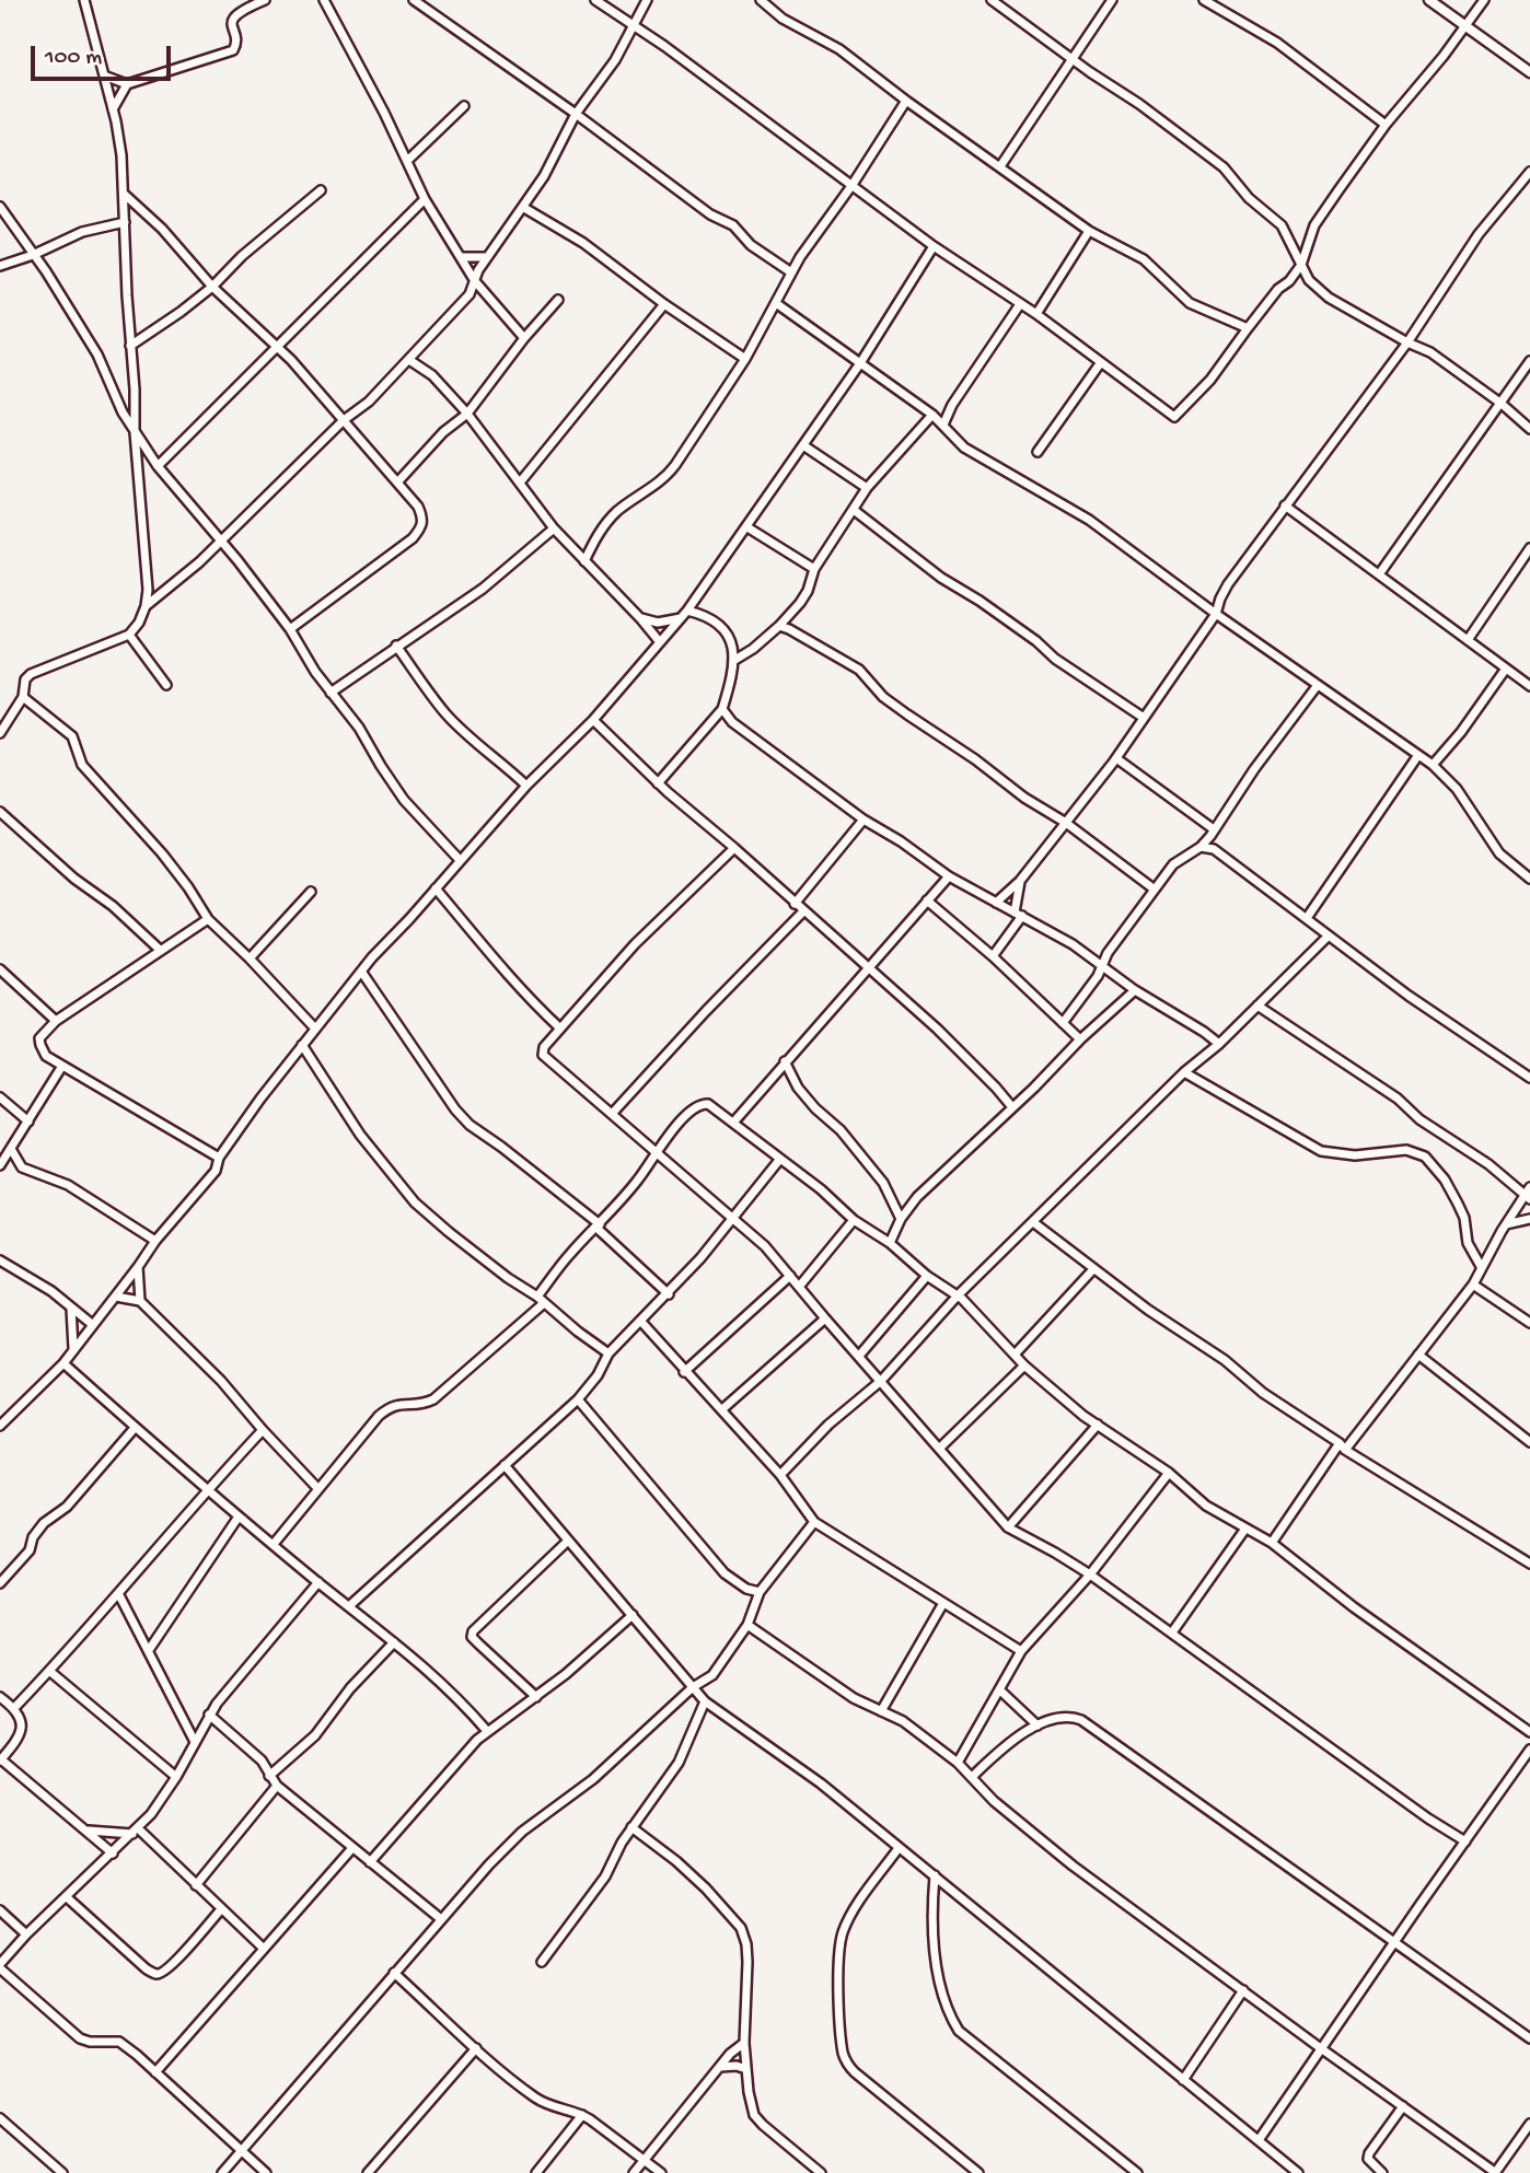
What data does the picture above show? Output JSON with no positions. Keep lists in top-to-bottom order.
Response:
{
  "scale_bar": "100 m"
}
